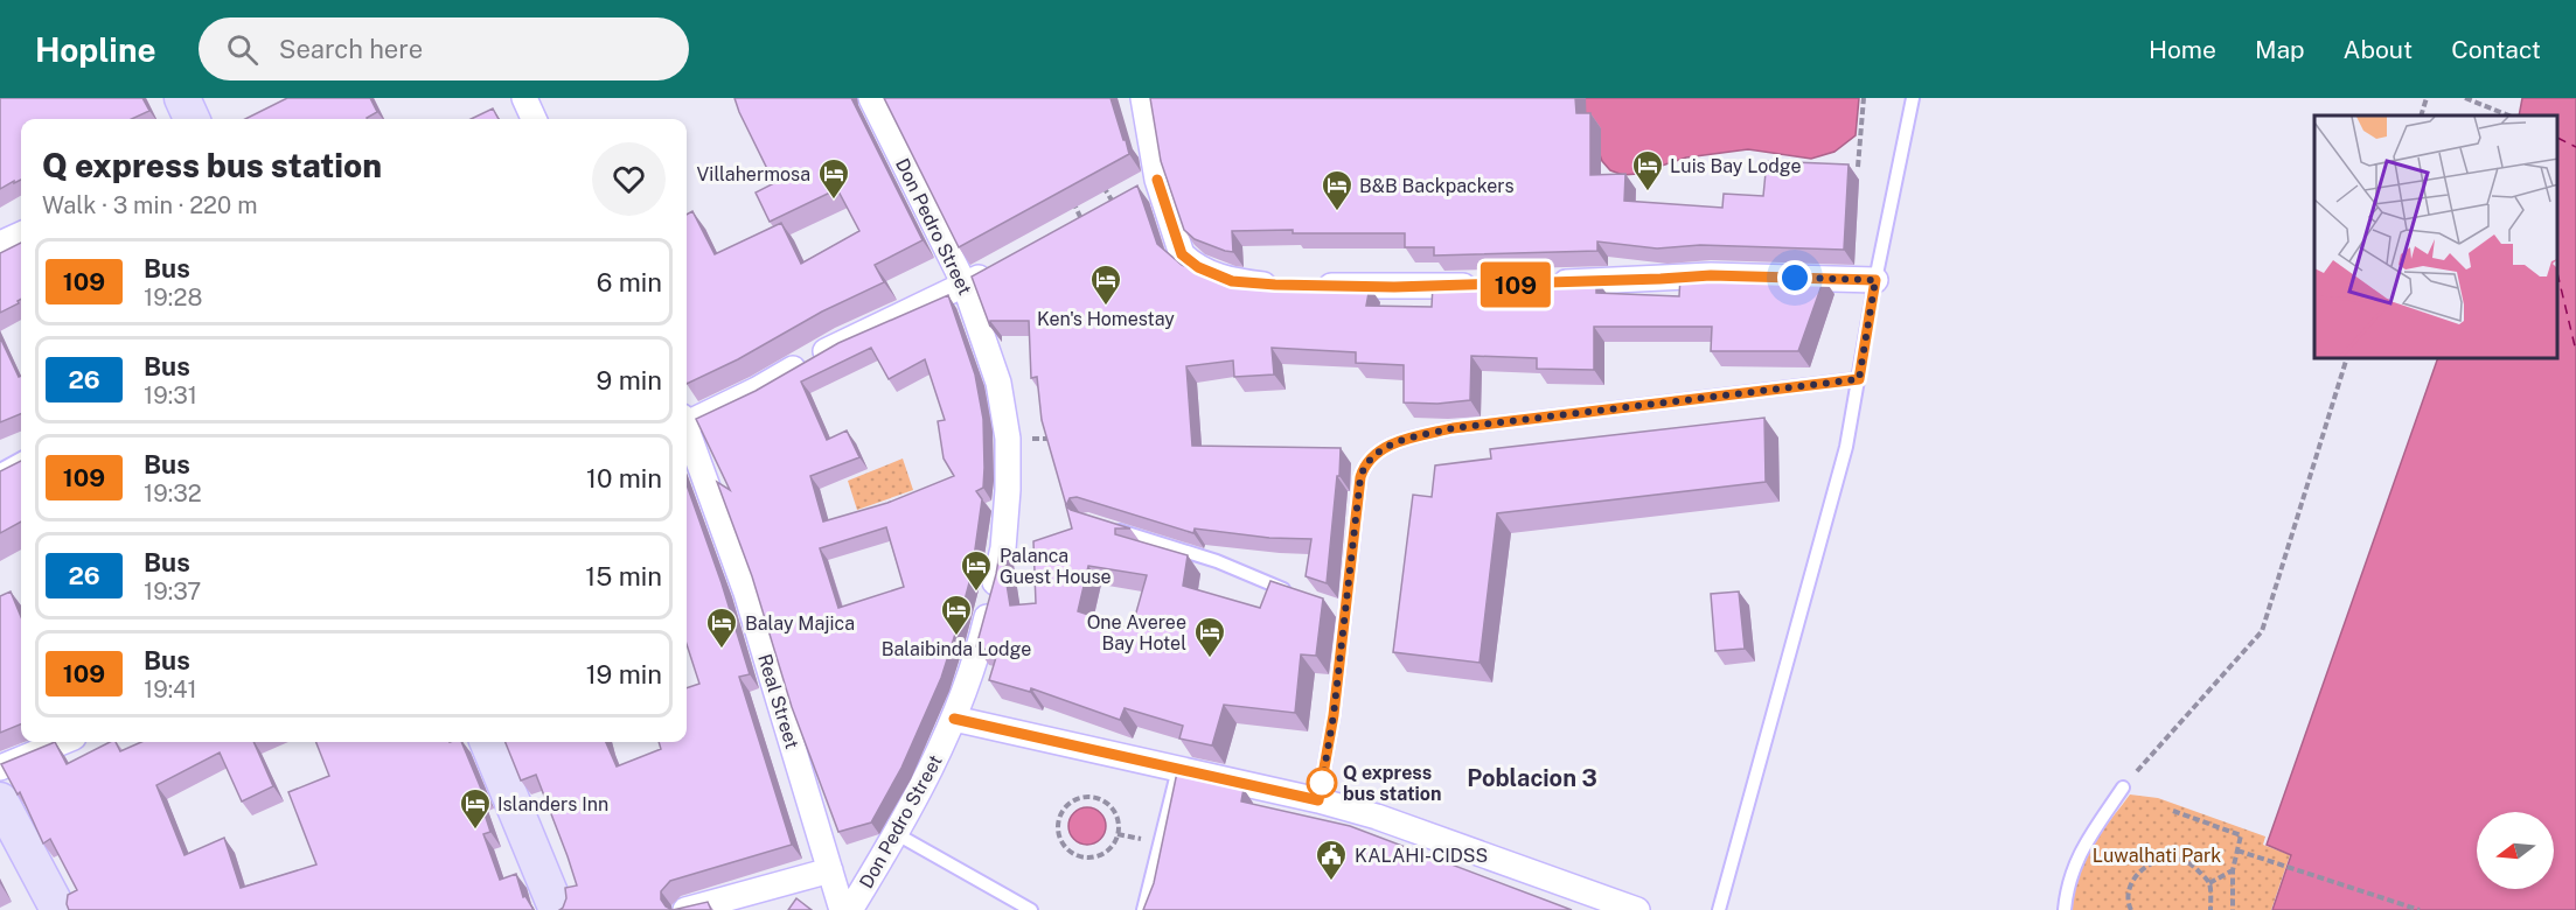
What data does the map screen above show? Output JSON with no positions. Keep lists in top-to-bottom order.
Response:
{
  "streets": {
    "street": ["Don Pedro Street", "Real Street"]
  },
  "districts": ["Poblacion 3"],
  "parks": ["Luwalhati Park"],
  "places": {
    "hotel": [
      "Luis Bay Lodge",
      "Villahermosa",
      "B&B Backpackers",
      "Ken's Homestay",
      "Palanca Guest House",
      "Balaibinda Lodge",
      "Balay Majica",
      "One Averee Bay Hotel",
      "Islanders Inn"
    ],
    "other": ["Q express bus station"],
    "public building": ["KALAHI-CIDSS"]
  },
  "lines": ["bus line 109"],
  "north": "left",
  "page": {
    "header": "Hopline",
    "search": "Search here",
    "nav": [
      "Home",
      "Map",
      "About",
      "Contact"
    ],
    "on_map": "109",
    "heading": ["Q express bus station", "Walk · 3 min · 220 m"],
    "list": [
      {
        "mark": "109",
        "name": "Bus",
        "note": "19:28",
        "value": "6 min"
      },
      {
        "mark": "26",
        "name": "Bus",
        "note": "19:31",
        "value": "9 min"
      },
      {
        "mark": "109",
        "name": "Bus",
        "note": "19:32",
        "value": "10 min"
      },
      {
        "mark": "26",
        "name": "Bus",
        "note": "19:37",
        "value": "15 min"
      },
      {
        "mark": "109",
        "name": "Bus",
        "note": "19:41",
        "value": "19 min"
      }
    ]
  }
}
